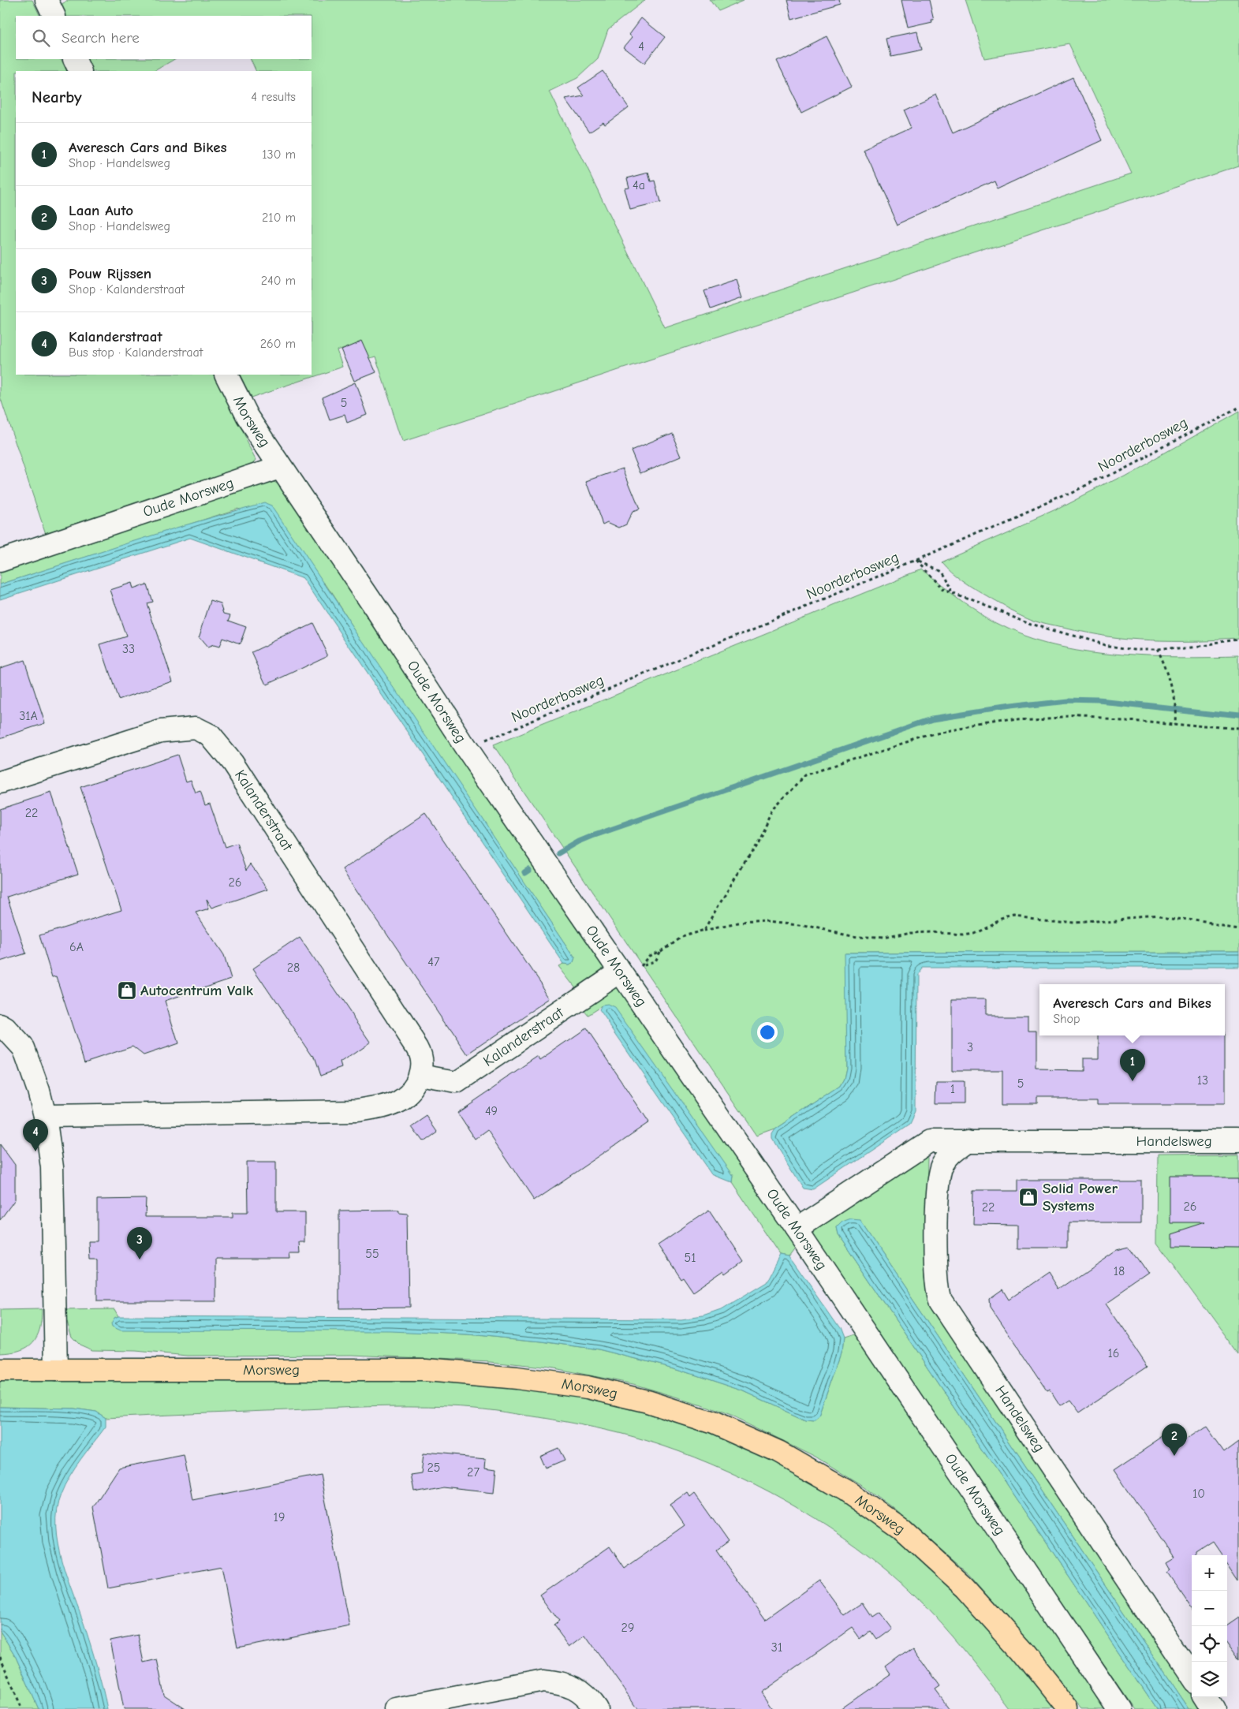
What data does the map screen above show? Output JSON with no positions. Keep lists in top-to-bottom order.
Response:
{
  "streets": {
    "main road": ["Morsweg"],
    "street": ["Oude Morsweg", "Kalanderstraat", "Handelsweg"],
    "path": ["Noorderbosweg"]
  },
  "crossings": [
    ["Morsweg", "Oude Morsweg"],
    ["Noorderbosweg", "Oude Morsweg"],
    ["Oude Morsweg", "Kalanderstraat"],
    ["Oude Morsweg", "Handelsweg"]
  ],
  "places": {
    "shop": ["Autocentrum Valk", "Solid Power Systems"]
  },
  "house_numbers": [
    "4",
    "4a",
    "5",
    "33",
    "31A",
    "22",
    "26",
    "6A",
    "47",
    "28",
    "3",
    "13",
    "5",
    "1",
    "49",
    "26",
    "22",
    "55",
    "51",
    "18",
    "16",
    "25",
    "27",
    "10",
    "19",
    "29",
    "31"
  ],
  "page": {
    "search": "Search here",
    "heading": ["Nearby", "4 results"],
    "list": [
      {
        "mark": "1",
        "name": "Averesch Cars and Bikes",
        "note": "Shop · Handelsweg",
        "value": "130 m"
      },
      {
        "mark": "2",
        "name": "Laan Auto",
        "note": "Shop · Handelsweg",
        "value": "210 m"
      },
      {
        "mark": "3",
        "name": "Pouw Rijssen",
        "note": "Shop · Kalanderstraat",
        "value": "240 m"
      },
      {
        "mark": "4",
        "name": "Kalanderstraat",
        "note": "Bus stop · Kalanderstraat",
        "value": "260 m"
      }
    ],
    "popup": ["Averesch Cars and Bikes", "Shop"],
    "pins": [
      "1",
      "4",
      "3",
      "2"
    ],
    "map_buttons": ["+", "−"]
  }
}
